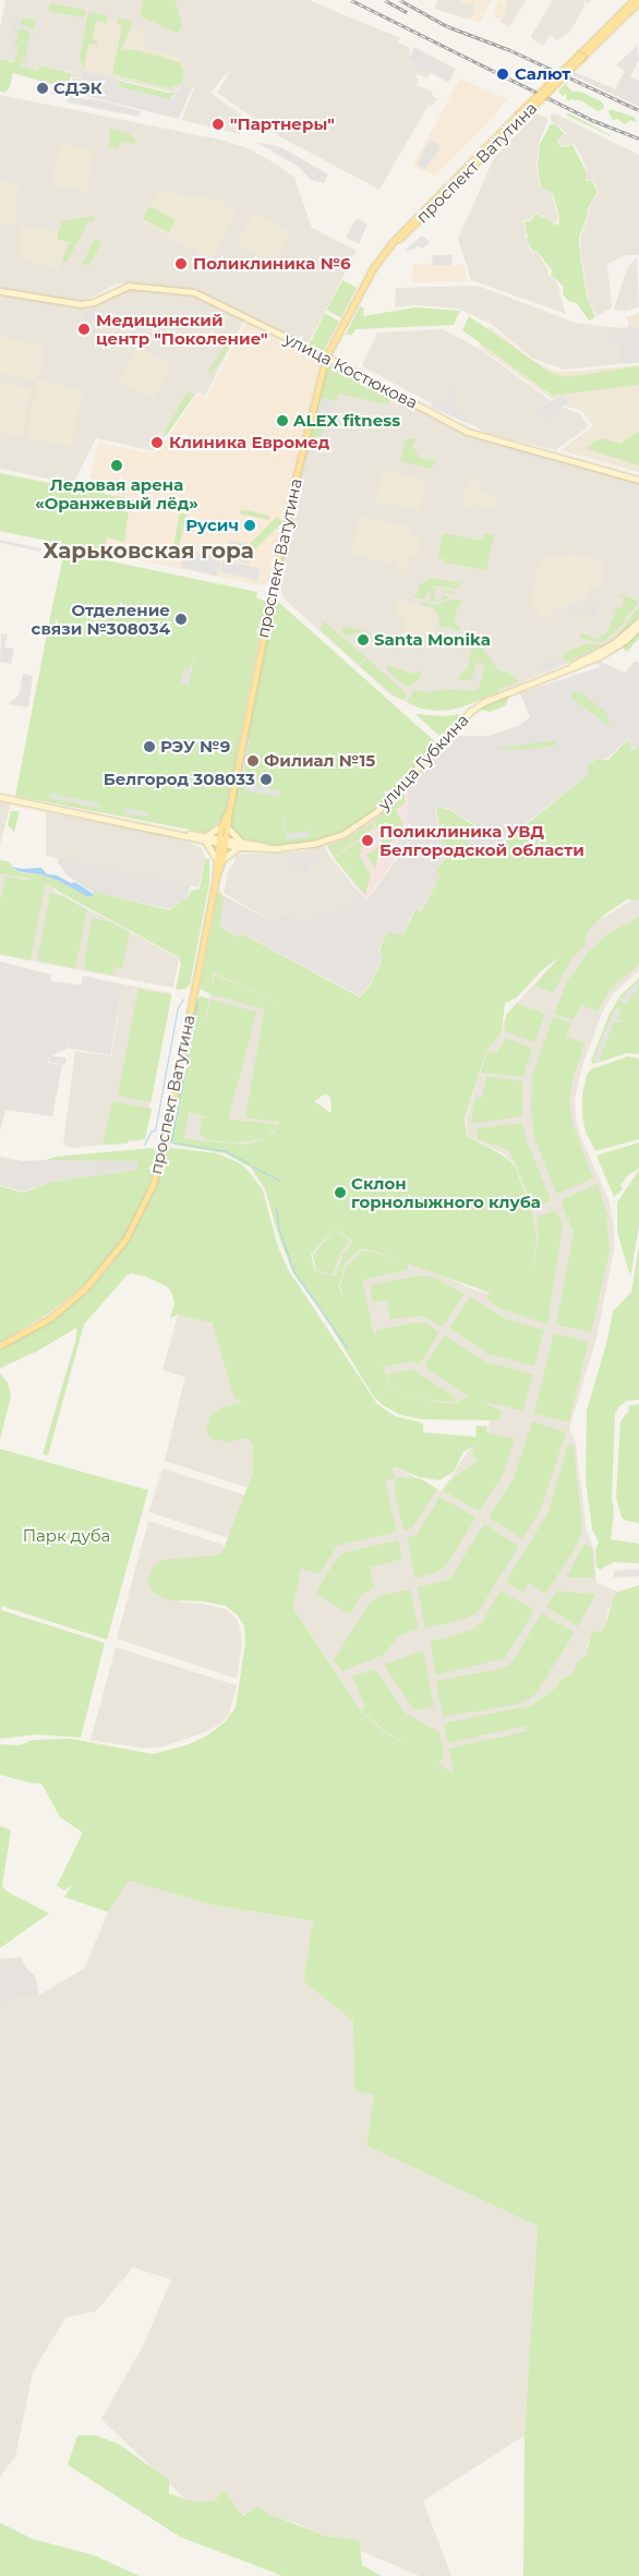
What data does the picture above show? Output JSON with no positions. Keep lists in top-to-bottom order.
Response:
{
  "streets": {
    "main road": ["проспект Ватутина", "улица Костюкова", "улица Губкина"]
  },
  "crossings": [
    ["проспект Ватутина", "улица Костюкова"],
    ["проспект Ватутина", "улица Губкина"]
  ],
  "districts": ["Харьковская гора"],
  "parks": ["Парк дуба"],
  "places": [
    "Салют",
    "СДЭК",
    "\"Партнеры\"",
    "Поликлиника №6",
    "Медицинский центр \"Поколение\"",
    "ALEX fitness",
    "Клиника Евромед",
    "Ледовая арена «Оранжевый лёд»",
    "Русич",
    "Отделение связи №308034",
    "Santa Monika",
    "РЭУ №9",
    "Филиал №15",
    "Белгород 308033",
    "Поликлиника УВД Белгородской области",
    "Склон горнолыжного клуба"
  ]
}
